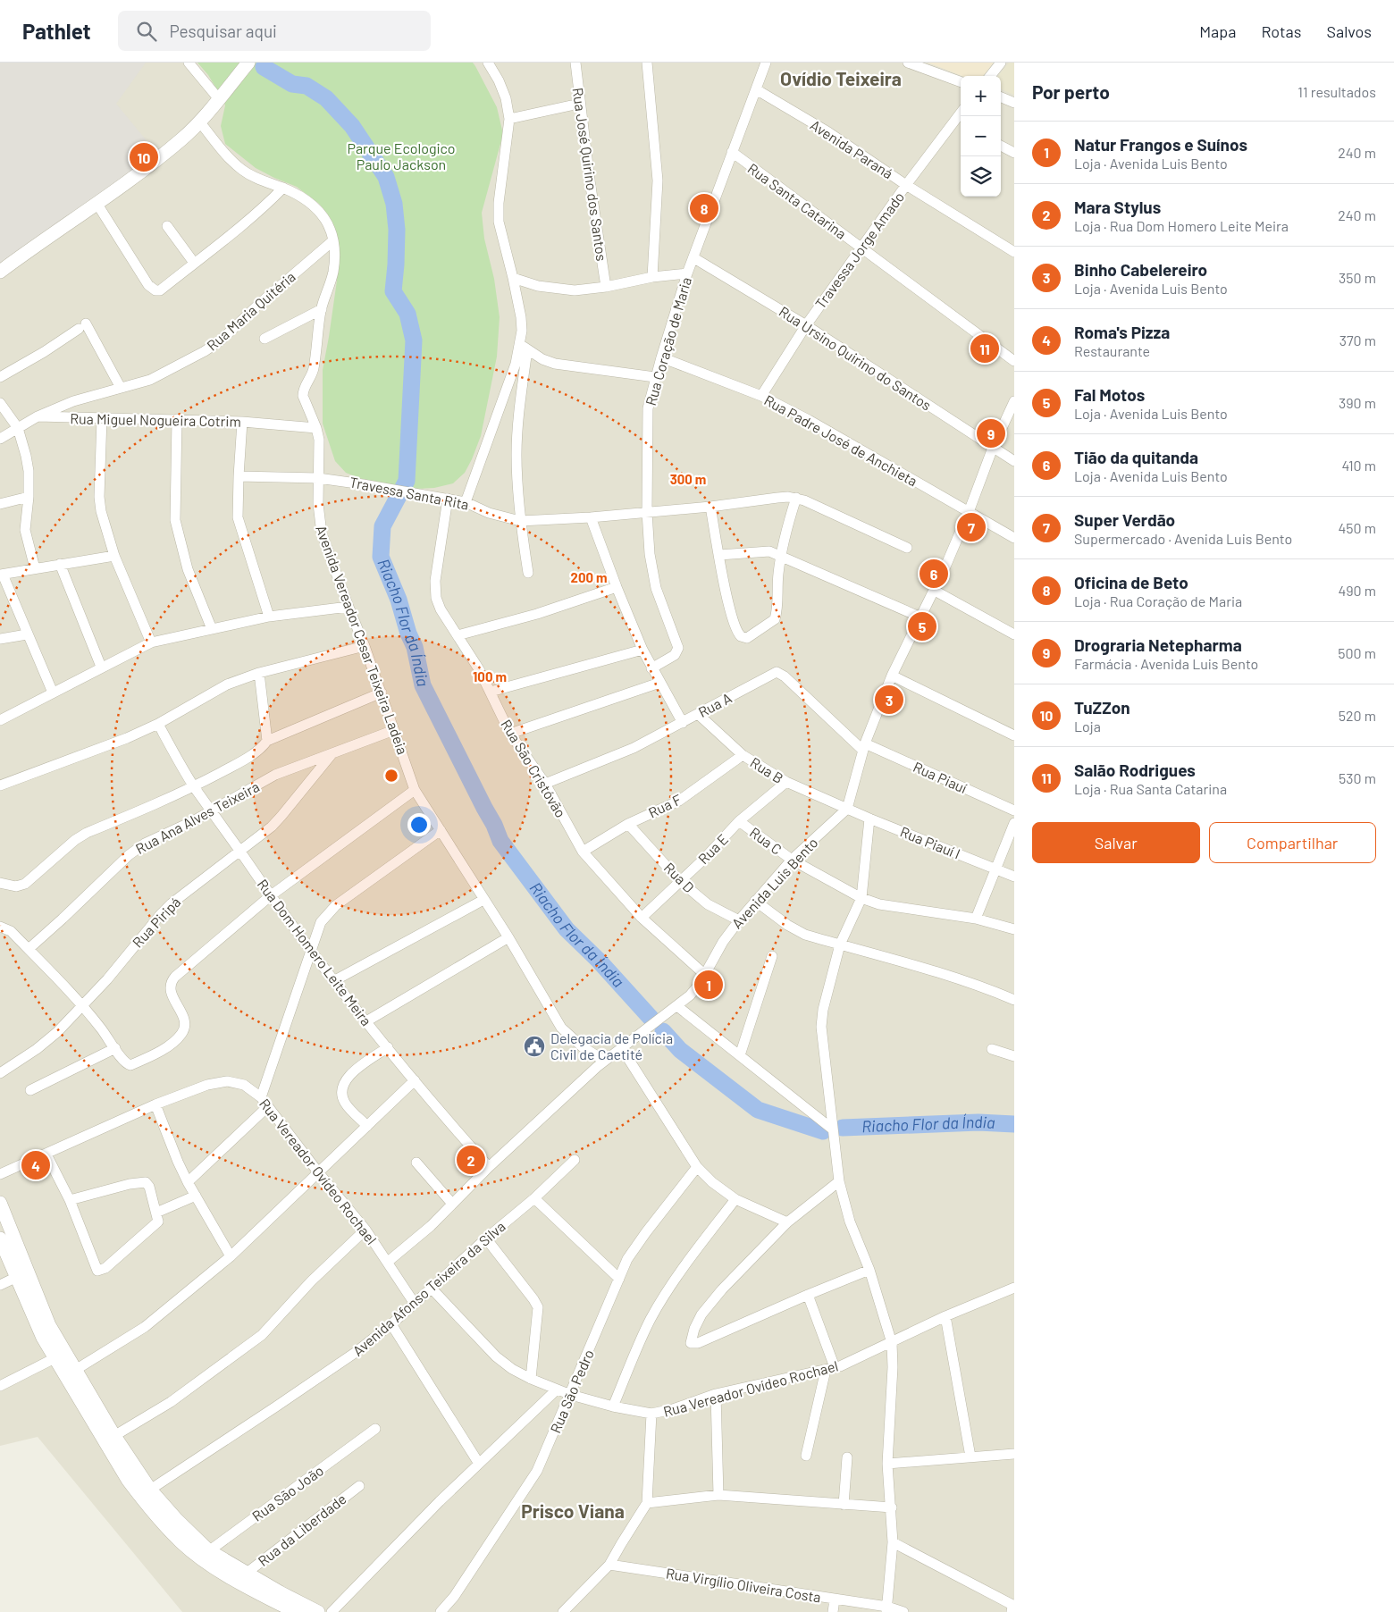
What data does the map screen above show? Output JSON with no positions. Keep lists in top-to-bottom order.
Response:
{
  "streets": {
    "street": [
      "Avenida Paraná",
      "Rua José Quirino dos Santos",
      "Rua Santa Catarina",
      "Travessa Jorge Amado",
      "Rua Maria Quitéria",
      "Rua Coração de Maria",
      "Rua Ursino Quirino do Santos",
      "Rua Miguel Nogueira Cotrim",
      "Rua Padre José de Anchieta",
      "Travessa Santa Rita",
      "Avenida Vereador Cesar Teixeira Ladeia",
      "Rua A",
      "Rua São Cristóvão",
      "Rua B",
      "Rua Piauí",
      "Rua F",
      "Rua Ana Alves Teixeira",
      "Rua C",
      "Rua Piauí I",
      "Rua E",
      "Rua D",
      "Avenida Luis Bento",
      "Rua Piripá",
      "Rua Dom Homero Leite Meira",
      "Rua Vereador Ovídeo Rochael",
      "Avenida Afonso Teixeira da Silva",
      "Rua São Pedro",
      "Rua São João",
      "Rua da Liberdade",
      "Rua Virgílio Oliveira Costa"
    ]
  },
  "crossings": [
    ["Avenida Paraná", "Travessa Jorge Amado"],
    ["Avenida Paraná", "Rua Coração de Maria"],
    ["Rua Santa Catarina", "Travessa Jorge Amado"],
    ["Rua Santa Catarina", "Rua Coração de Maria"],
    ["Travessa Jorge Amado", "Rua Ursino Quirino do Santos"],
    ["Travessa Jorge Amado", "Rua Padre José de Anchieta"],
    ["Rua Maria Quitéria", "Rua Miguel Nogueira Cotrim"],
    ["Rua Maria Quitéria", "Avenida Vereador Cesar Teixeira Ladeia"],
    ["Rua Coração de Maria", "Rua Ursino Quirino do Santos"],
    ["Rua Coração de Maria", "Rua Padre José de Anchieta"],
    ["Rua Coração de Maria", "Travessa Santa Rita"],
    ["Rua Miguel Nogueira Cotrim", "Avenida Vereador Cesar Teixeira Ladeia"],
    ["Travessa Santa Rita", "Avenida Vereador Cesar Teixeira Ladeia"],
    ["Travessa Santa Rita", "Rua São Cristóvão"],
    ["Avenida Vereador Cesar Teixeira Ladeia", "Rua Ana Alves Teixeira"],
    ["Avenida Vereador Cesar Teixeira Ladeia", "Avenida Luis Bento"],
    ["Rua A", "Rua São Cristóvão"],
    ["Rua A", "Rua B"],
    ["Rua A", "Rua Piauí"],
    ["Rua São Cristóvão", "Rua F"],
    ["Rua São Cristóvão", "Rua E"],
    ["Rua São Cristóvão", "Avenida Luis Bento"],
    ["Rua B", "Rua F"],
    ["Rua B", "Rua Piauí I"],
    ["Rua B", "Rua E"],
    ["Rua B", "Avenida Luis Bento"],
    ["Rua F", "Rua D"],
    ["Rua Ana Alves Teixeira", "Rua Piripá"],
    ["Rua Ana Alves Teixeira", "Rua Dom Homero Leite Meira"],
    ["Rua C", "Rua E"],
    ["Rua C", "Avenida Luis Bento"],
    ["Rua Piauí I", "Avenida Luis Bento"],
    ["Rua E", "Rua D"],
    ["Rua D", "Avenida Luis Bento"],
    ["Avenida Luis Bento", "Rua Dom Homero Leite Meira"],
    ["Avenida Luis Bento", "Rua Vereador Ovídeo Rochael"],
    ["Rua Piripá", "Rua Dom Homero Leite Meira"],
    ["Rua Vereador Ovídeo Rochael", "Avenida Afonso Teixeira da Silva"],
    ["Rua Vereador Ovídeo Rochael", "Rua São Pedro"]
  ],
  "districts": ["Ovídio Teixeira", "Prisco Viana"],
  "water": ["Riacho Flor da Índia"],
  "parks": ["Parque Ecologico Paulo Jackson"],
  "places": {
    "public building": ["Delegacia de Polícia Civil de Caetité"]
  },
  "page": {
    "header": "Pathlet",
    "search": "Pesquisar aqui",
    "nav": ["Mapa", "Rotas", "Salvos"],
    "heading": ["Por perto", "11 resultados"],
    "map_buttons": ["+", "−"],
    "list": [
      {
        "mark": "1",
        "name": "Natur Frangos e Suínos",
        "note": "Loja · Avenida Luis Bento",
        "value": "240 m"
      },
      {
        "mark": "2",
        "name": "Mara Stylus",
        "note": "Loja · Rua Dom Homero Leite Meira",
        "value": "240 m"
      },
      {
        "mark": "3",
        "name": "Binho Cabelereiro",
        "note": "Loja · Avenida Luis Bento",
        "value": "350 m"
      },
      {
        "mark": "4",
        "name": "Roma's Pizza",
        "note": "Restaurante",
        "value": "370 m"
      },
      {
        "mark": "5",
        "name": "Fal Motos",
        "note": "Loja · Avenida Luis Bento",
        "value": "390 m"
      },
      {
        "mark": "6",
        "name": "Tião da quitanda",
        "note": "Loja · Avenida Luis Bento",
        "value": "410 m"
      },
      {
        "mark": "7",
        "name": "Super Verdão",
        "note": "Supermercado · Avenida Luis Bento",
        "value": "450 m"
      },
      {
        "mark": "8",
        "name": "Oficina de Beto",
        "note": "Loja · Rua Coração de Maria",
        "value": "490 m"
      },
      {
        "mark": "9",
        "name": "Drograria Netepharma",
        "note": "Farmácia · Avenida Luis Bento",
        "value": "500 m"
      },
      {
        "mark": "10",
        "name": "TuZZon",
        "note": "Loja",
        "value": "520 m"
      },
      {
        "mark": "11",
        "name": "Salão Rodrigues",
        "note": "Loja · Rua Santa Catarina",
        "value": "530 m"
      }
    ],
    "pins": [
      "10",
      "8",
      "11",
      "9",
      "7",
      "6",
      "5",
      "3",
      "1",
      "2",
      "4"
    ],
    "buttons": ["Salvar", "Compartilhar"]
  },
  "rings": ["300 m", "200 m", "100 m"]
}
